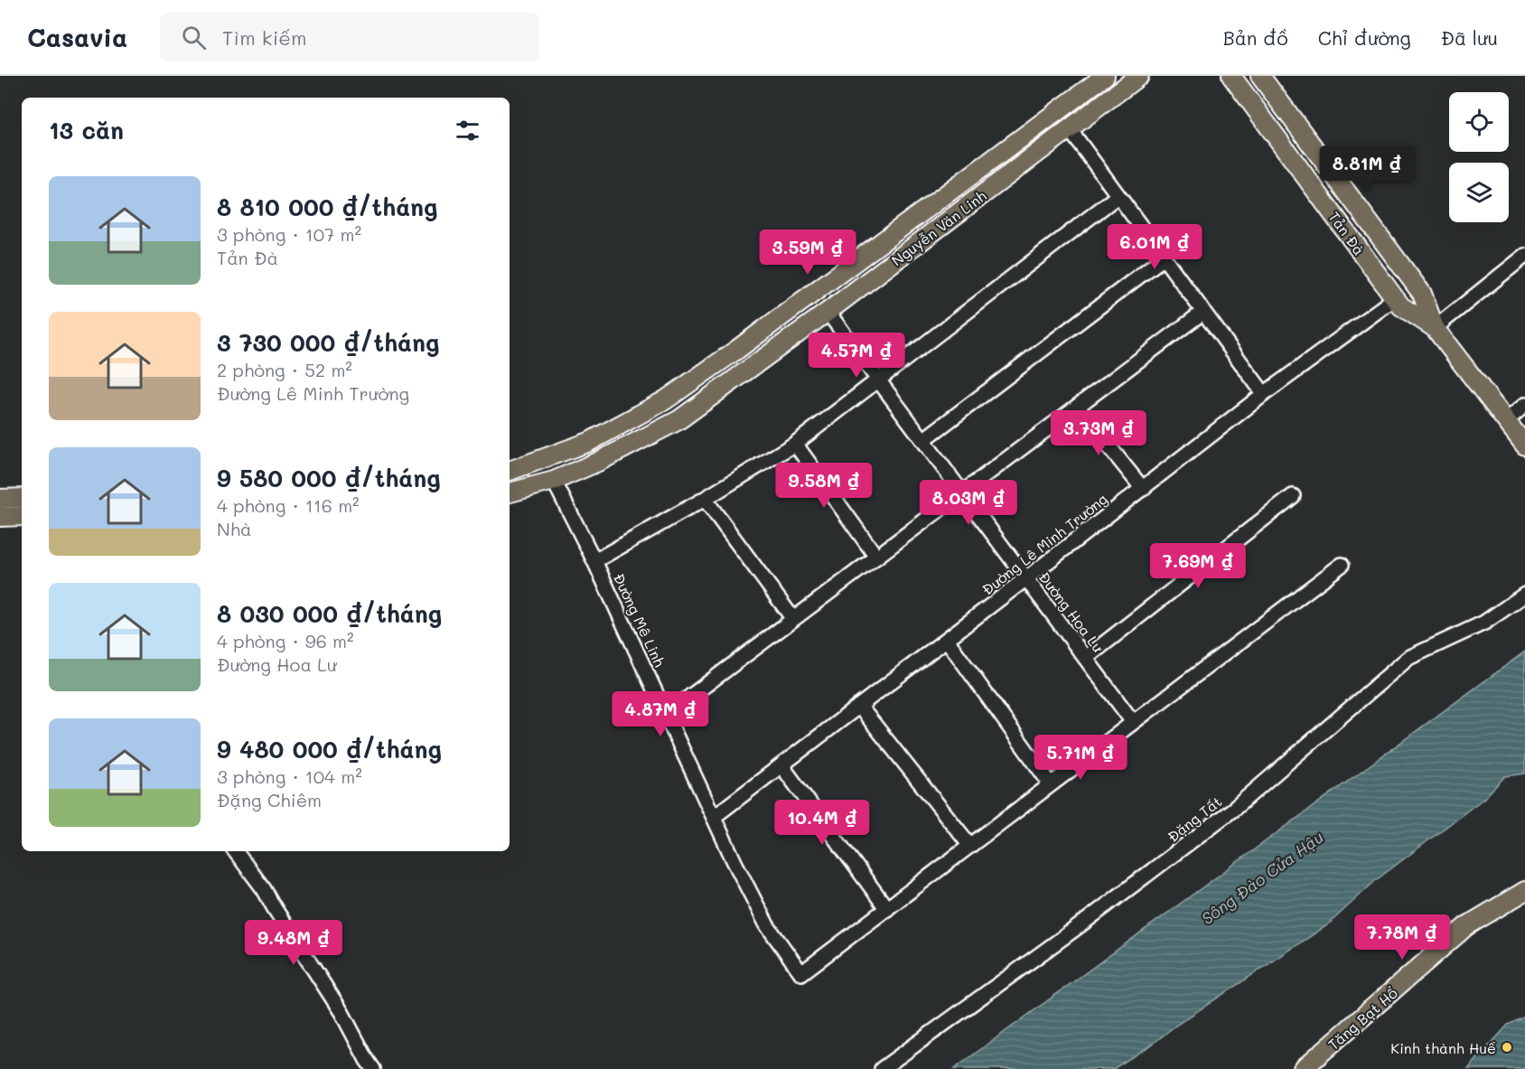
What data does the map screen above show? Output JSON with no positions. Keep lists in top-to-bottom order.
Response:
{
  "streets": {
    "main road": ["Nguyễn Văn Linh", "Tản Đà", "Tăng Bạt Hổ"],
    "street": [
      "Đường Lê Minh Trường",
      "Đường Hoa Lư",
      "Đường Mê Linh",
      "Đặng Tất"
    ]
  },
  "crossings": [
    ["Nguyễn Văn Linh", "Đường Hoa Lư"],
    ["Nguyễn Văn Linh", "Đường Mê Linh"],
    ["Tản Đà", "Đường Lê Minh Trường"],
    ["Đường Lê Minh Trường", "Đường Hoa Lư"],
    ["Đường Lê Minh Trường", "Đường Mê Linh"]
  ],
  "water": ["Sông Đào Cửa Hậu"],
  "places": ["Kinh thành Huế"],
  "page": {
    "header": "Casavia",
    "search": "Tìm kiếm",
    "nav": ["Bản đồ", "Chỉ đường", "Đã lưu"],
    "heading": "13 căn",
    "price": [
      "8.81M ₫",
      "6.01M ₫",
      "3.59M ₫",
      "4.57M ₫",
      "3.73M ₫",
      "9.58M ₫",
      "8.03M ₫",
      "7.69M ₫",
      "4.87M ₫",
      "5.71M ₫",
      "10.4M ₫",
      "7.78M ₫",
      "9.48M ₫"
    ],
    "list": [
      {
        "name": "8 810 000 ₫/tháng",
        "note": "3 phòng · 107 m² · Tản Đà"
      },
      {
        "name": "3 730 000 ₫/tháng",
        "note": "2 phòng · 52 m² · Đường Lê Minh Trường"
      },
      {
        "name": "9 580 000 ₫/tháng",
        "note": "4 phòng · 116 m² · Nhà"
      },
      {
        "name": "8 030 000 ₫/tháng",
        "note": "4 phòng · 96 m² · Đường Hoa Lư"
      },
      {
        "name": "9 480 000 ₫/tháng",
        "note": "3 phòng · 104 m² · Đặng Chiêm"
      }
    ]
  }
}
